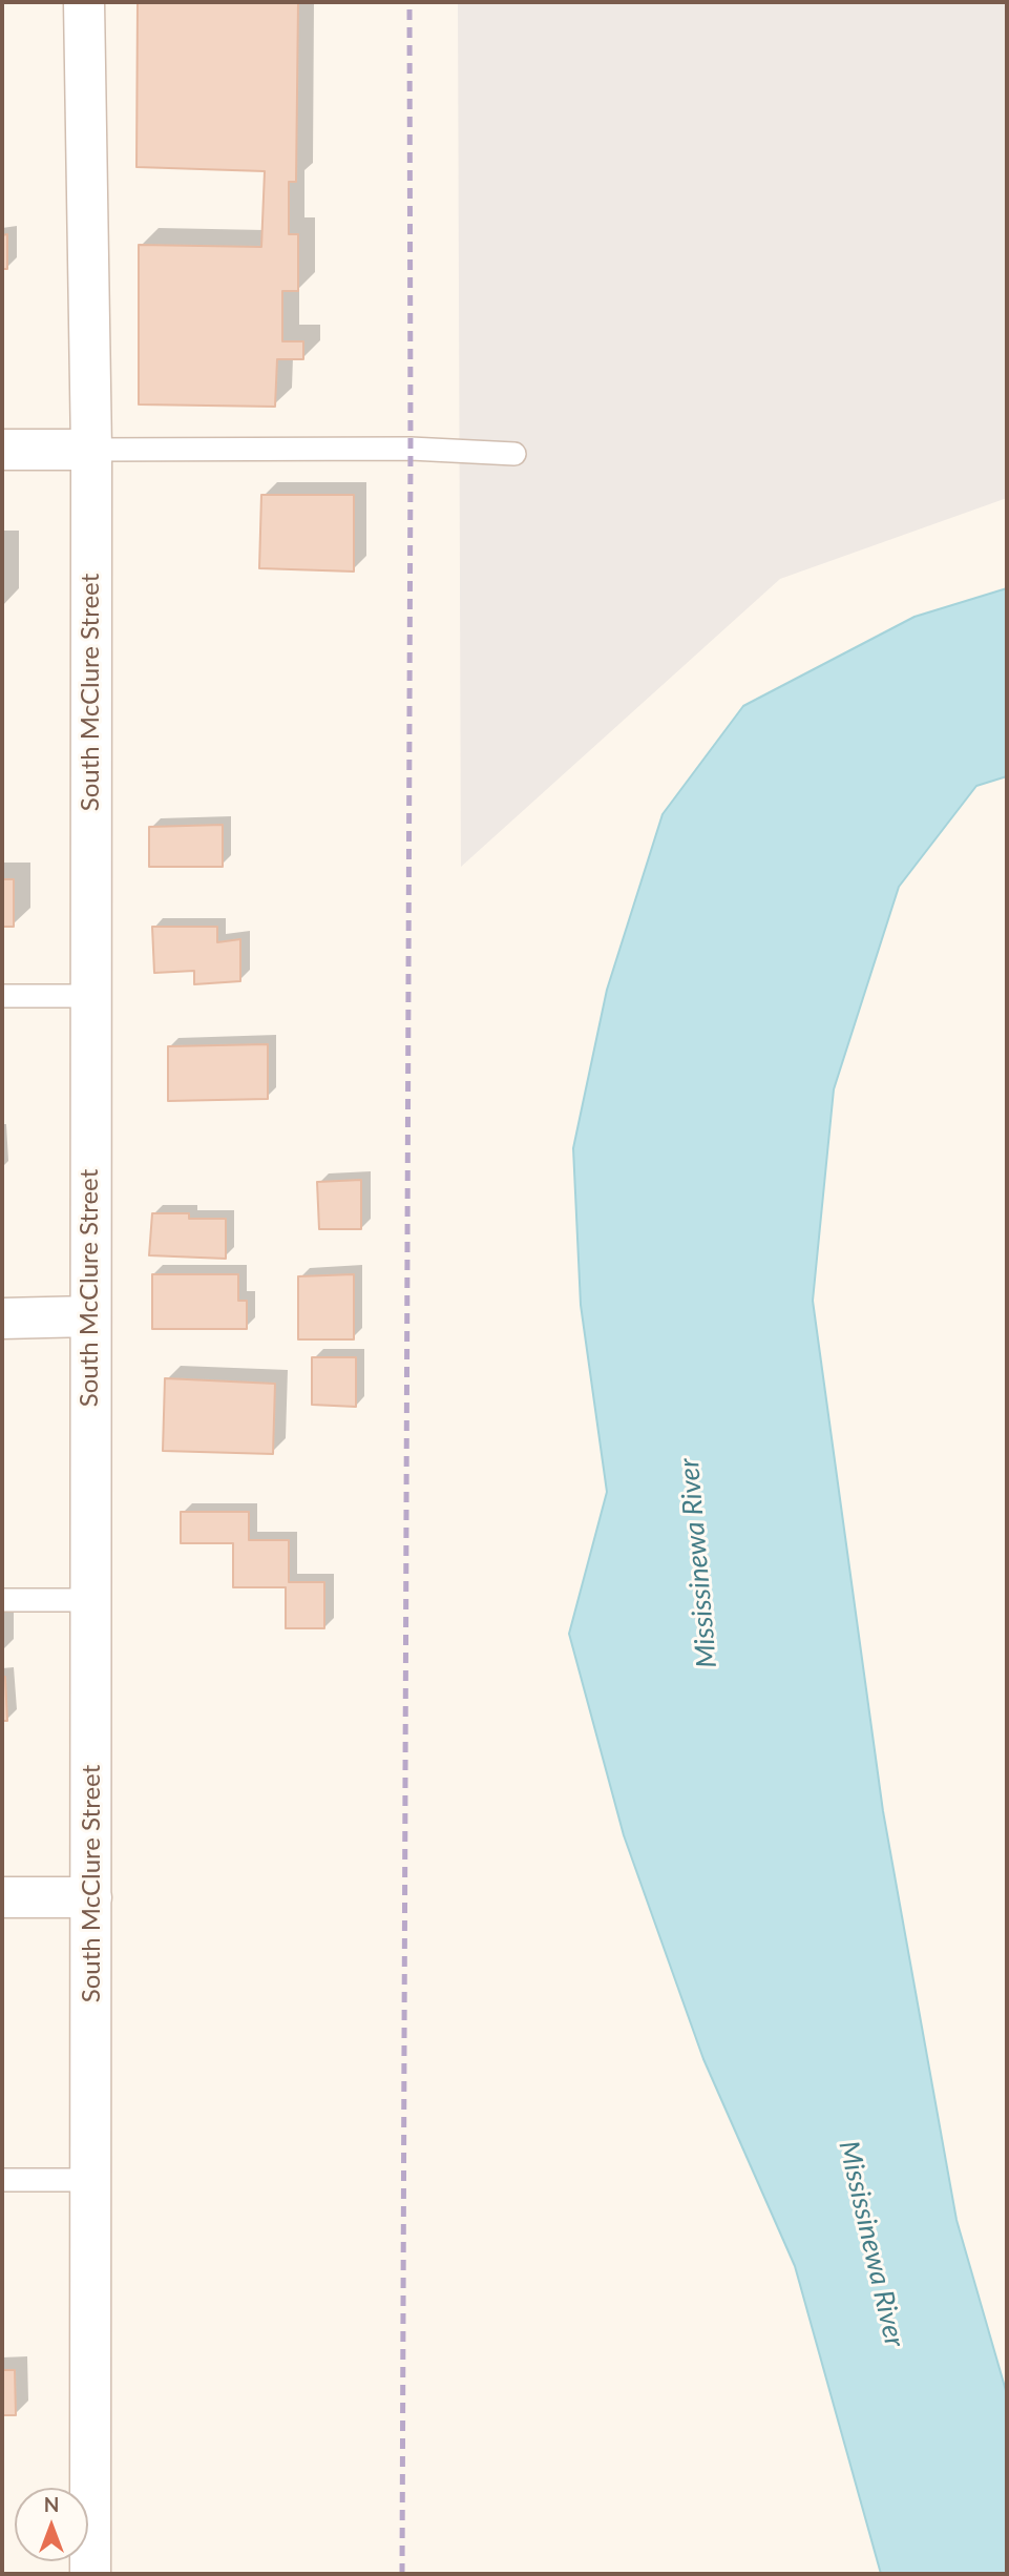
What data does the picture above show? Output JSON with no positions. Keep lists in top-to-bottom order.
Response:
{
  "streets": {
    "street": ["South McClure Street"]
  },
  "water": ["Mississinewa River"],
  "north": "top"
}
